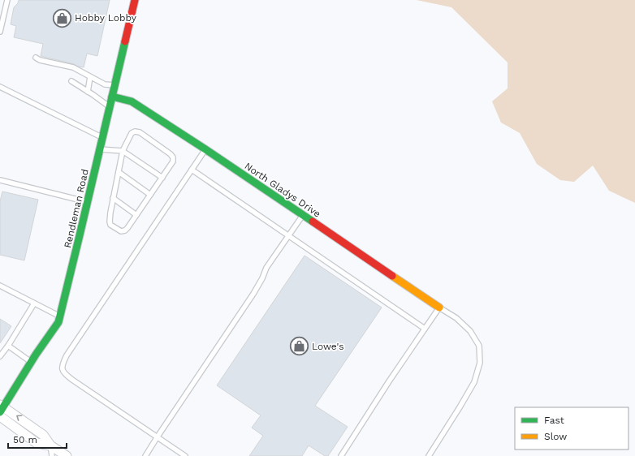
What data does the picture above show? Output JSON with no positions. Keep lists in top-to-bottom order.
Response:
{
  "streets": {
    "street": ["North Gladys Drive", "Rendleman Road"]
  },
  "crossings": [
    ["North Gladys Drive", "Rendleman Road"]
  ],
  "places": {
    "shop": ["Hobby Lobby", "Lowe's"]
  },
  "legend": ["Fast", "Slow"],
  "scale_bar": "50 m"
}
